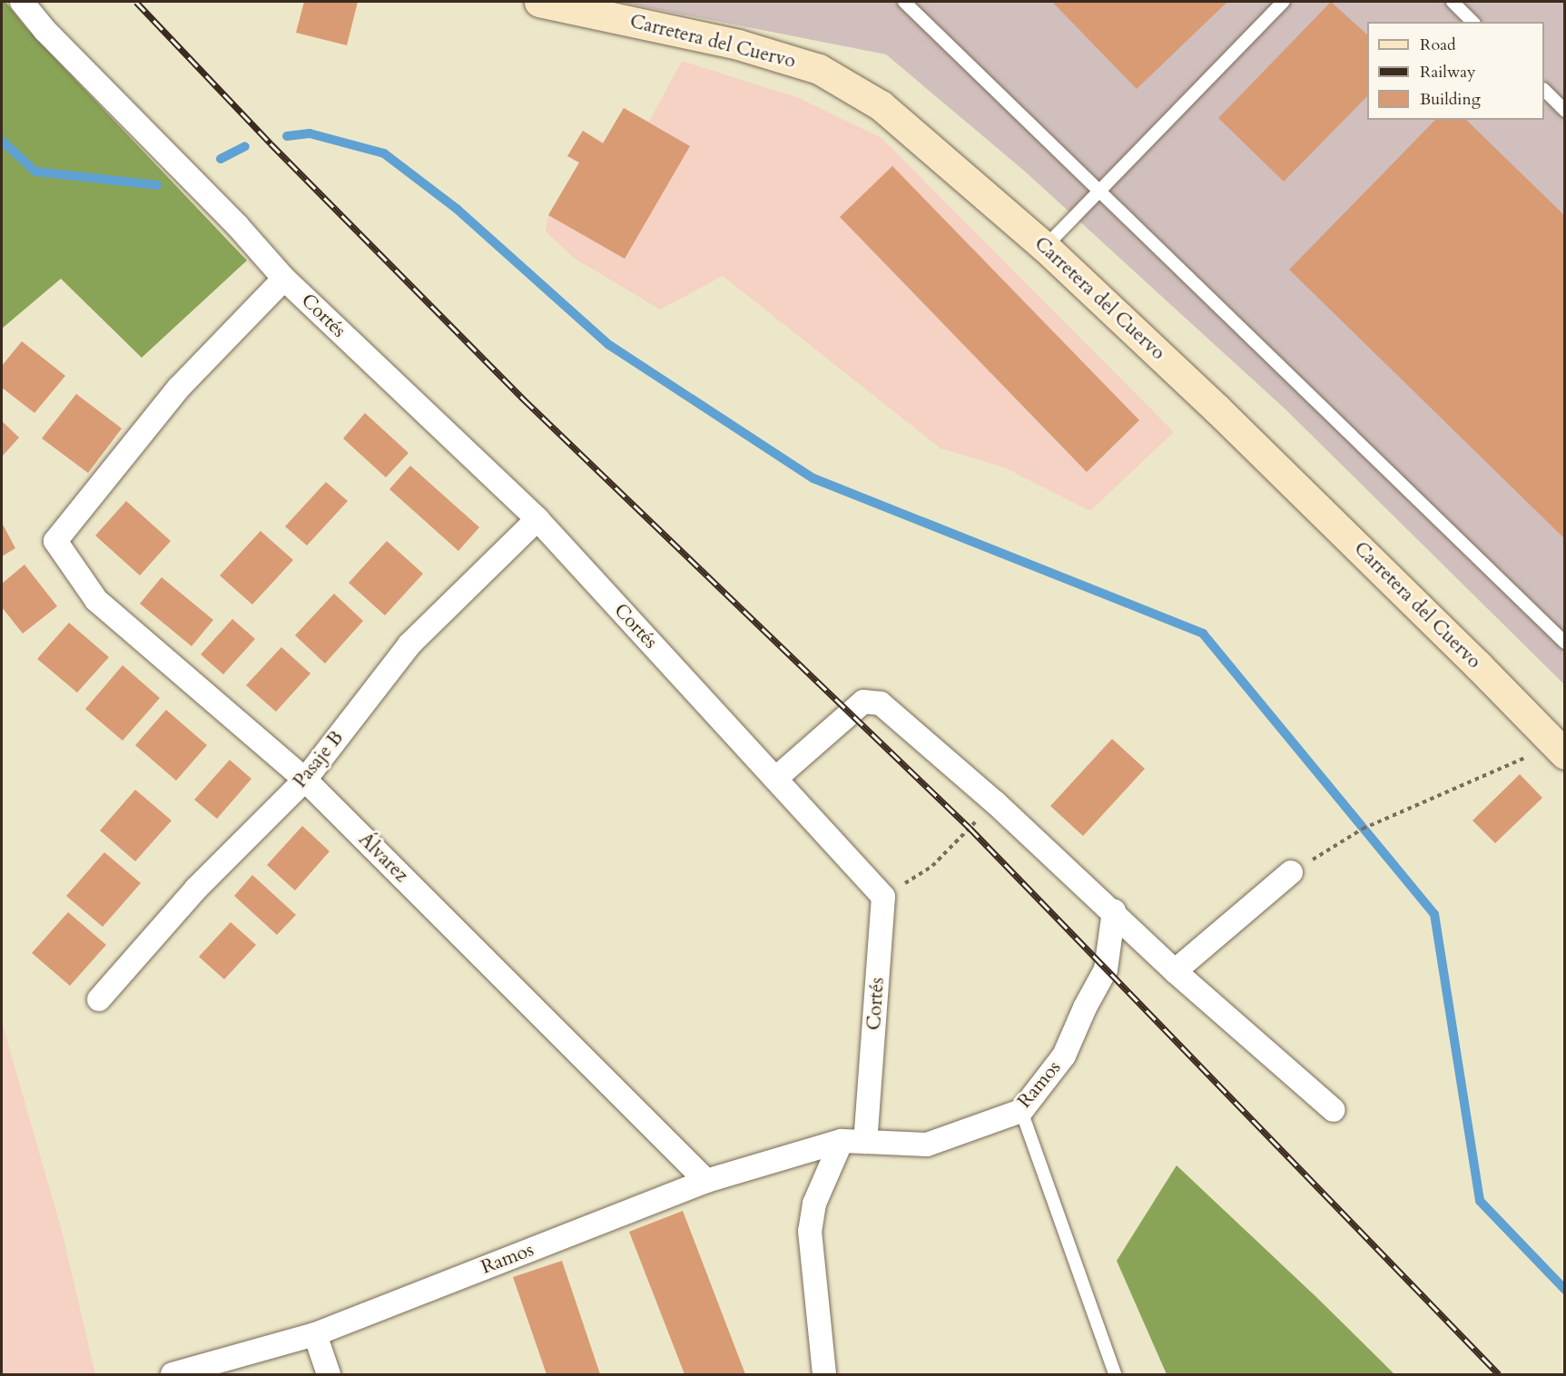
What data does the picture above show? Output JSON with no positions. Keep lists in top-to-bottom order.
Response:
{
  "streets": {
    "street": [
      "Carretera del Cuervo",
      "Cortés",
      "Pasaje B",
      "Álvarez",
      "Ramos"
    ]
  },
  "crossings": [
    ["Cortés", "Pasaje B"],
    ["Cortés", "Álvarez"],
    ["Cortés", "Ramos"],
    ["Pasaje B", "Álvarez"],
    ["Álvarez", "Ramos"]
  ],
  "legend": ["Road", "Railway", "Building"]
}
